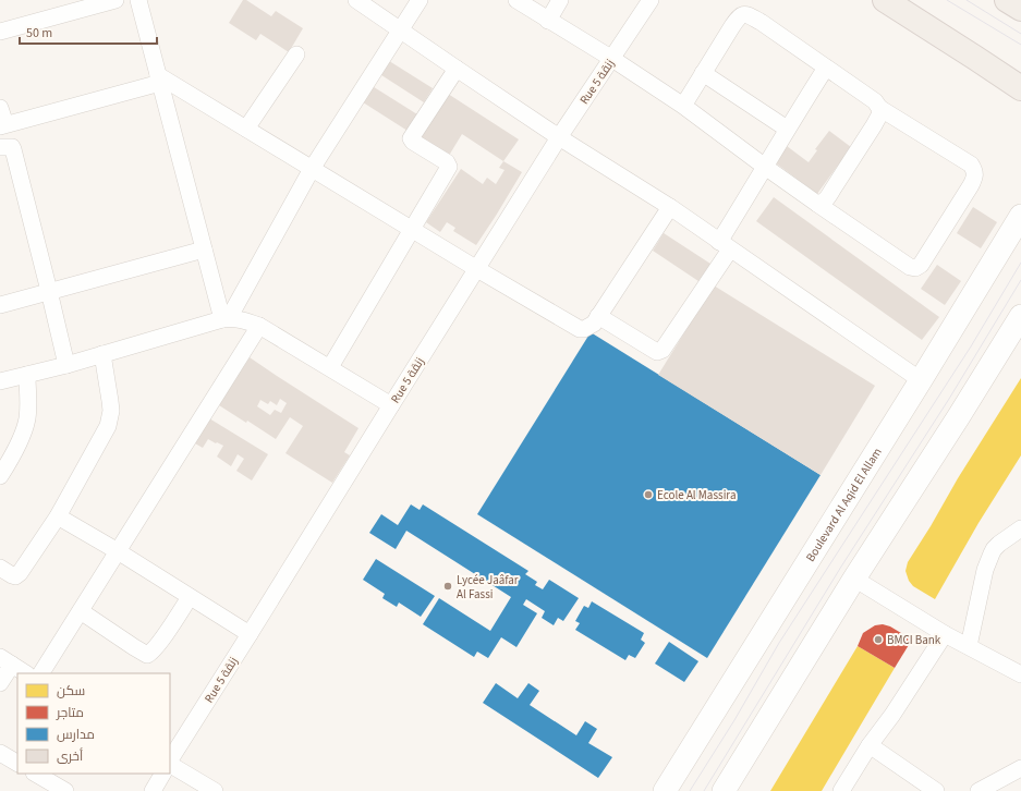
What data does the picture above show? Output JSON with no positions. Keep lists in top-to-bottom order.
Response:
{
  "streets": {
    "main road": ["Boulevard Al Aqid El Allam"],
    "street": ["Rue 5 زنقة"]
  },
  "places": ["Ecole Al Massira", "Lycée Jaâfar Al Fassi", "BMCI Bank"],
  "legend": [
    "سكن",
    "متاجر",
    "مدارس",
    "أخرى"
  ],
  "scale_bar": "50 m"
}
